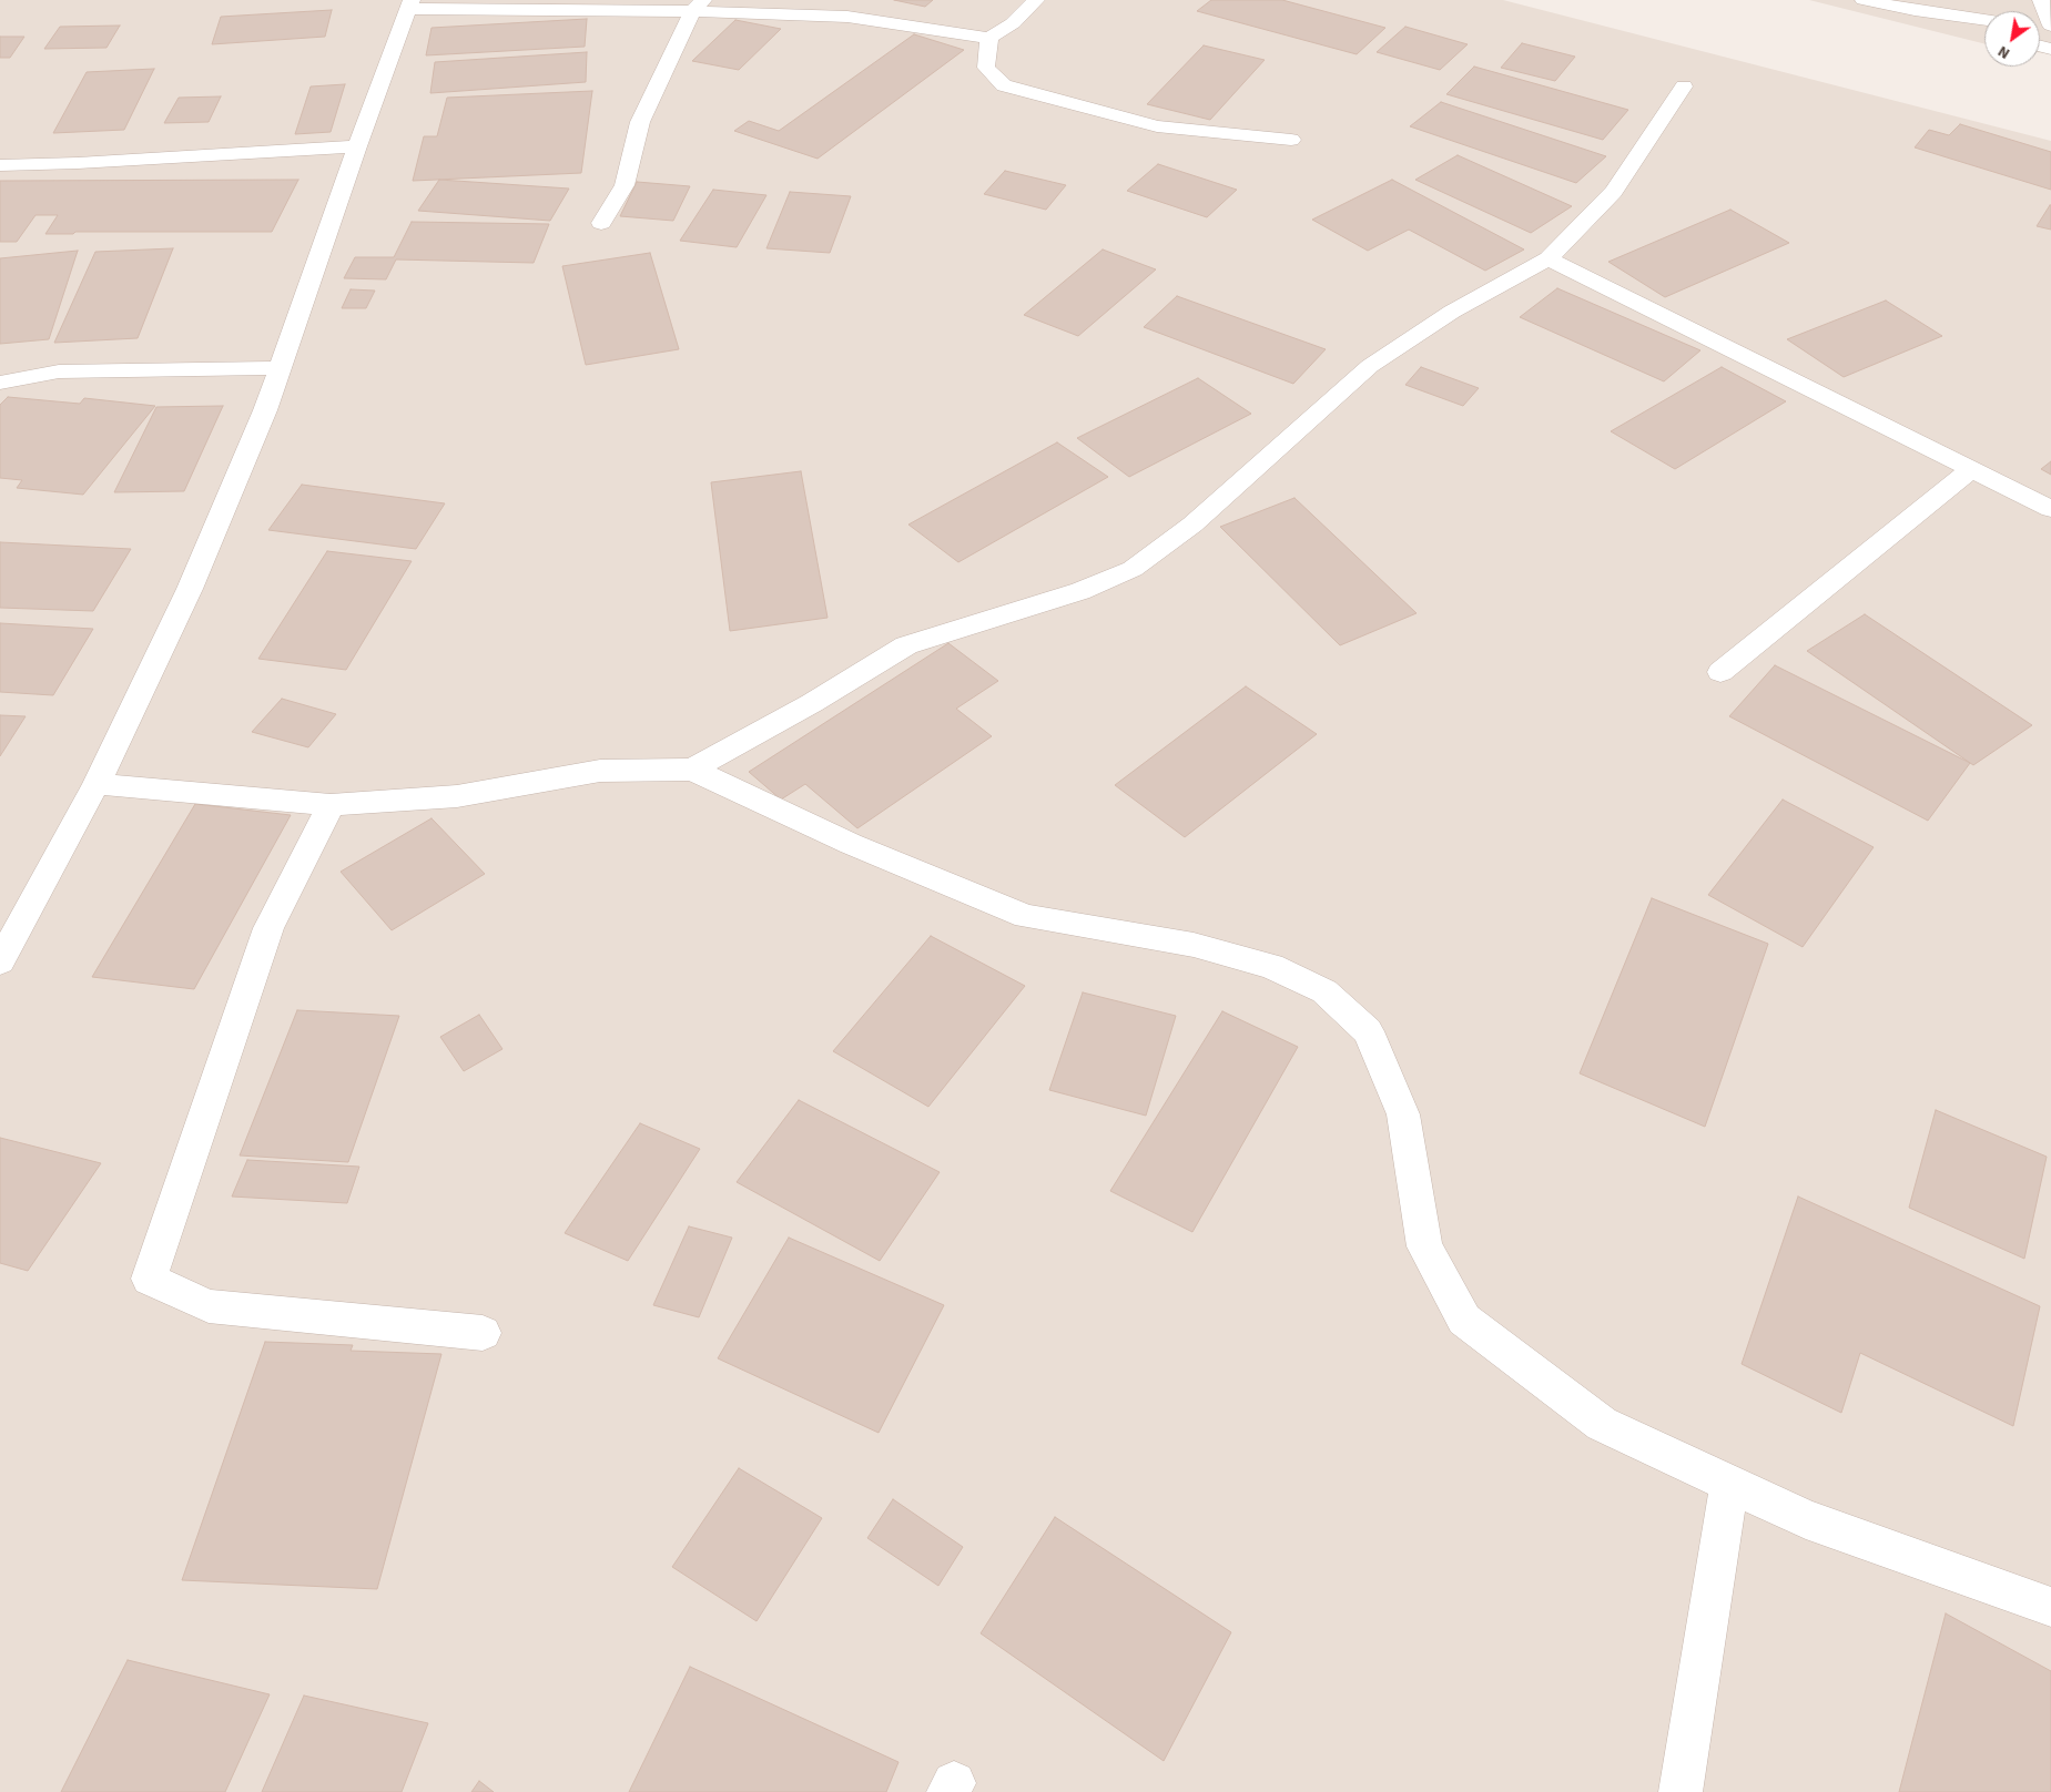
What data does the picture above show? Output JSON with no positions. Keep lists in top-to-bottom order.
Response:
{
  "north": "bottom left"
}
